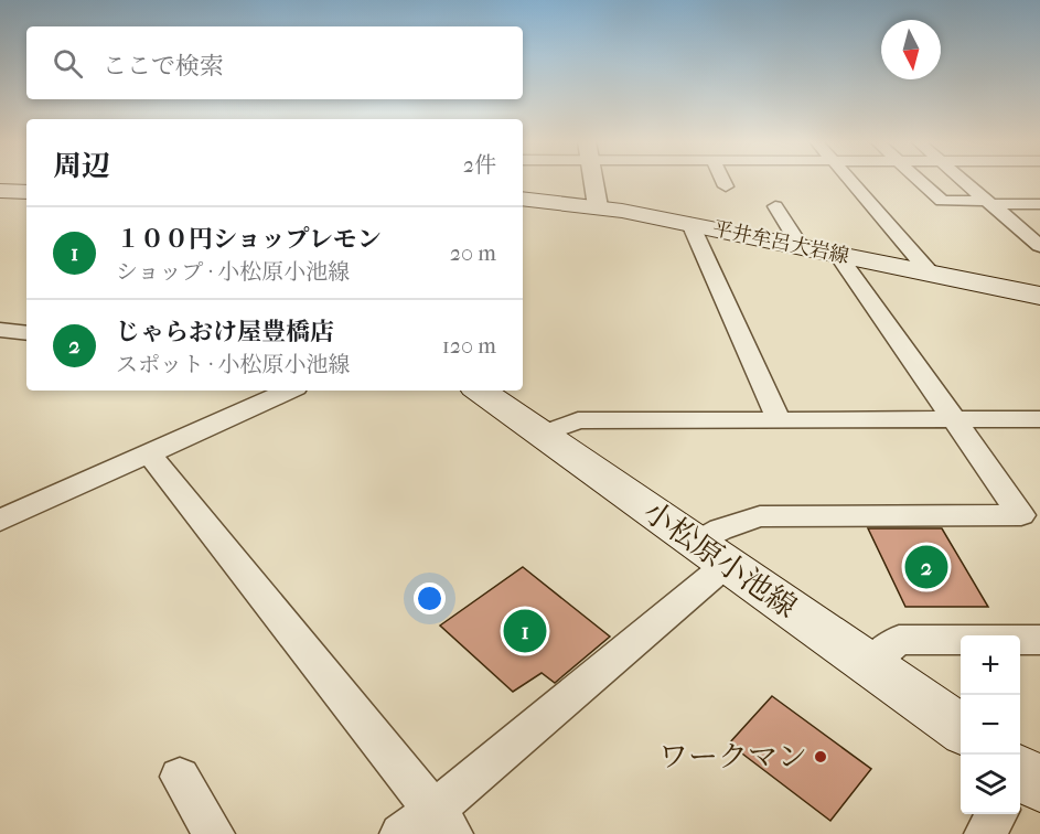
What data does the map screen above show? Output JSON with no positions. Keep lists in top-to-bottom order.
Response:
{
  "streets": {
    "main road": ["平井牟呂大岩線", "小松原小池線"]
  },
  "places": ["ワークマン"],
  "north": "bottom",
  "page": {
    "search": "ここで検索",
    "heading": ["周辺", "2件"],
    "list": [
      {
        "mark": "1",
        "name": "１００円ショップレモン",
        "note": "ショップ · 小松原小池線",
        "value": "20 m"
      },
      {
        "mark": "2",
        "name": "じゃらおけ屋豊橋店",
        "note": "スポット · 小松原小池線",
        "value": "120 m"
      }
    ],
    "pins": ["2", "1"],
    "map_buttons": ["+", "−"]
  }
}
